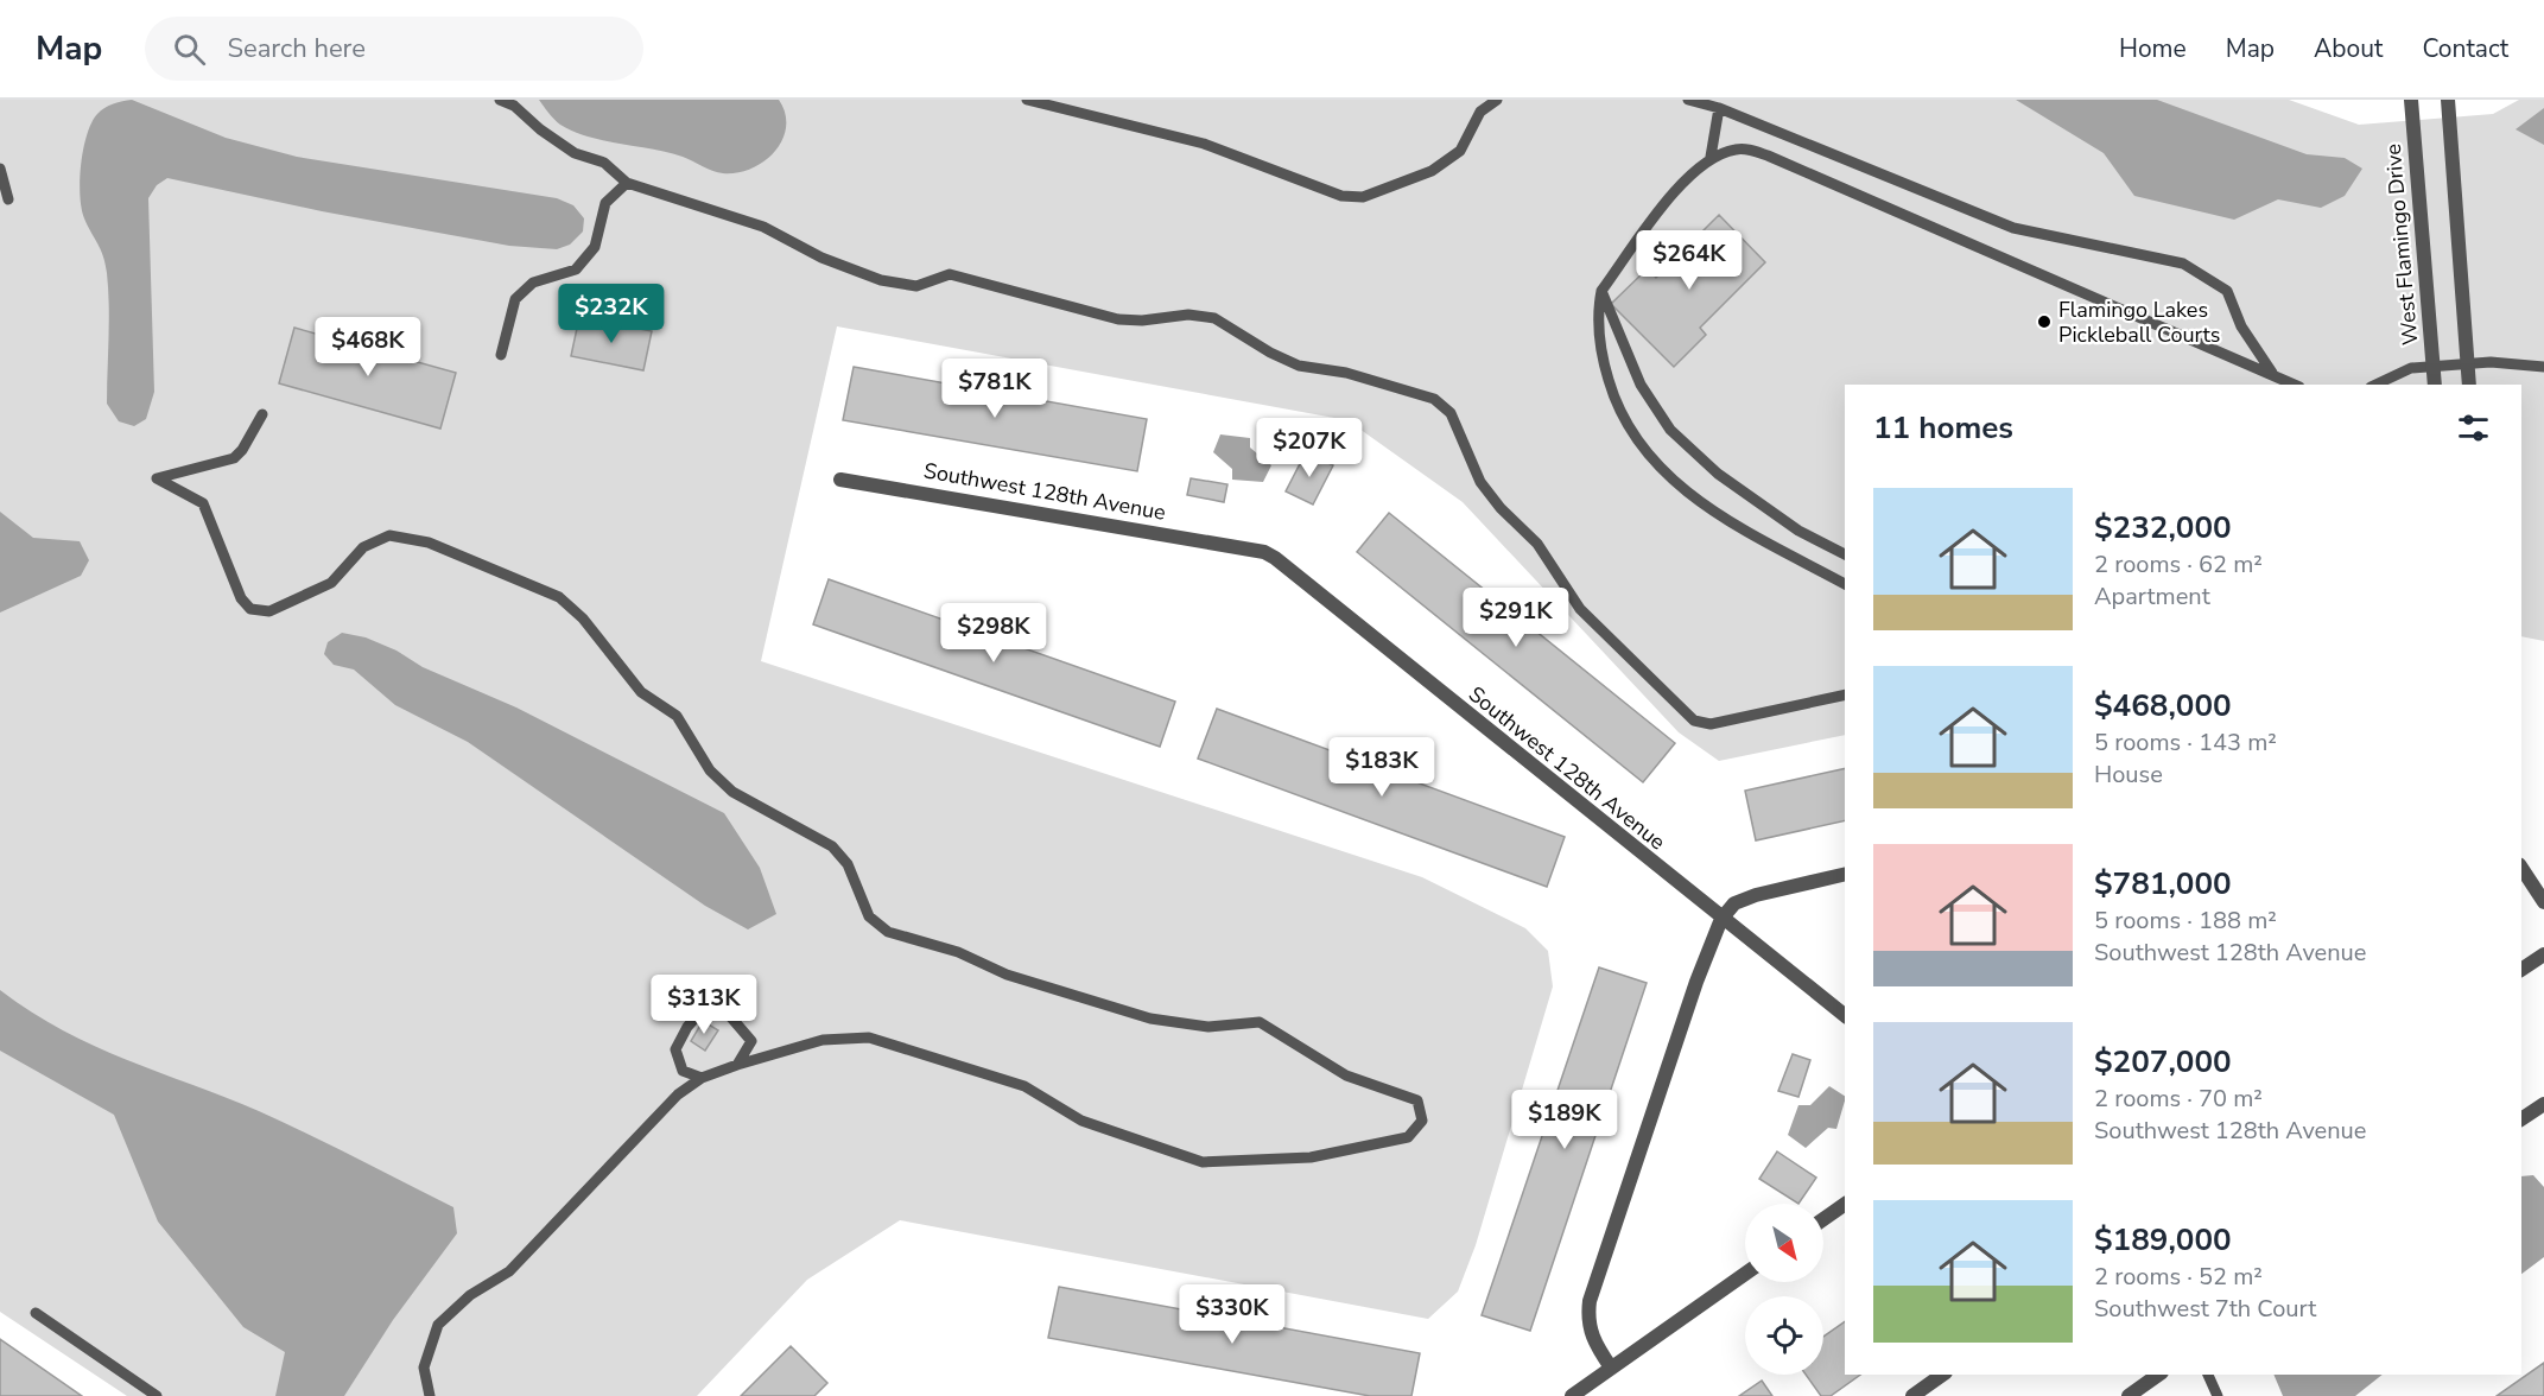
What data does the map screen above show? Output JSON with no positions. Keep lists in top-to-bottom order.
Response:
{
  "streets": {
    "street": ["West Flamingo Drive", "Southwest 128th Avenue"]
  },
  "places": ["Flamingo Lakes Pickleball Courts"],
  "north": "bottom right",
  "page": {
    "header": "Map",
    "search": "Search here",
    "nav": [
      "Home",
      "Map",
      "About",
      "Contact"
    ],
    "price": [
      "$264K",
      "$232K",
      "$468K",
      "$781K",
      "$207K",
      "$291K",
      "$298K",
      "$183K",
      "$313K",
      "$189K",
      "$330K"
    ],
    "heading": "11 homes",
    "list": [
      {
        "name": "$232,000",
        "note": "2 rooms · 62 m² · Apartment"
      },
      {
        "name": "$468,000",
        "note": "5 rooms · 143 m² · House"
      },
      {
        "name": "$781,000",
        "note": "5 rooms · 188 m² · Southwest 128th Avenue"
      },
      {
        "name": "$207,000",
        "note": "2 rooms · 70 m² · Southwest 128th Avenue"
      },
      {
        "name": "$189,000",
        "note": "2 rooms · 52 m² · Southwest 7th Court"
      }
    ]
  }
}
